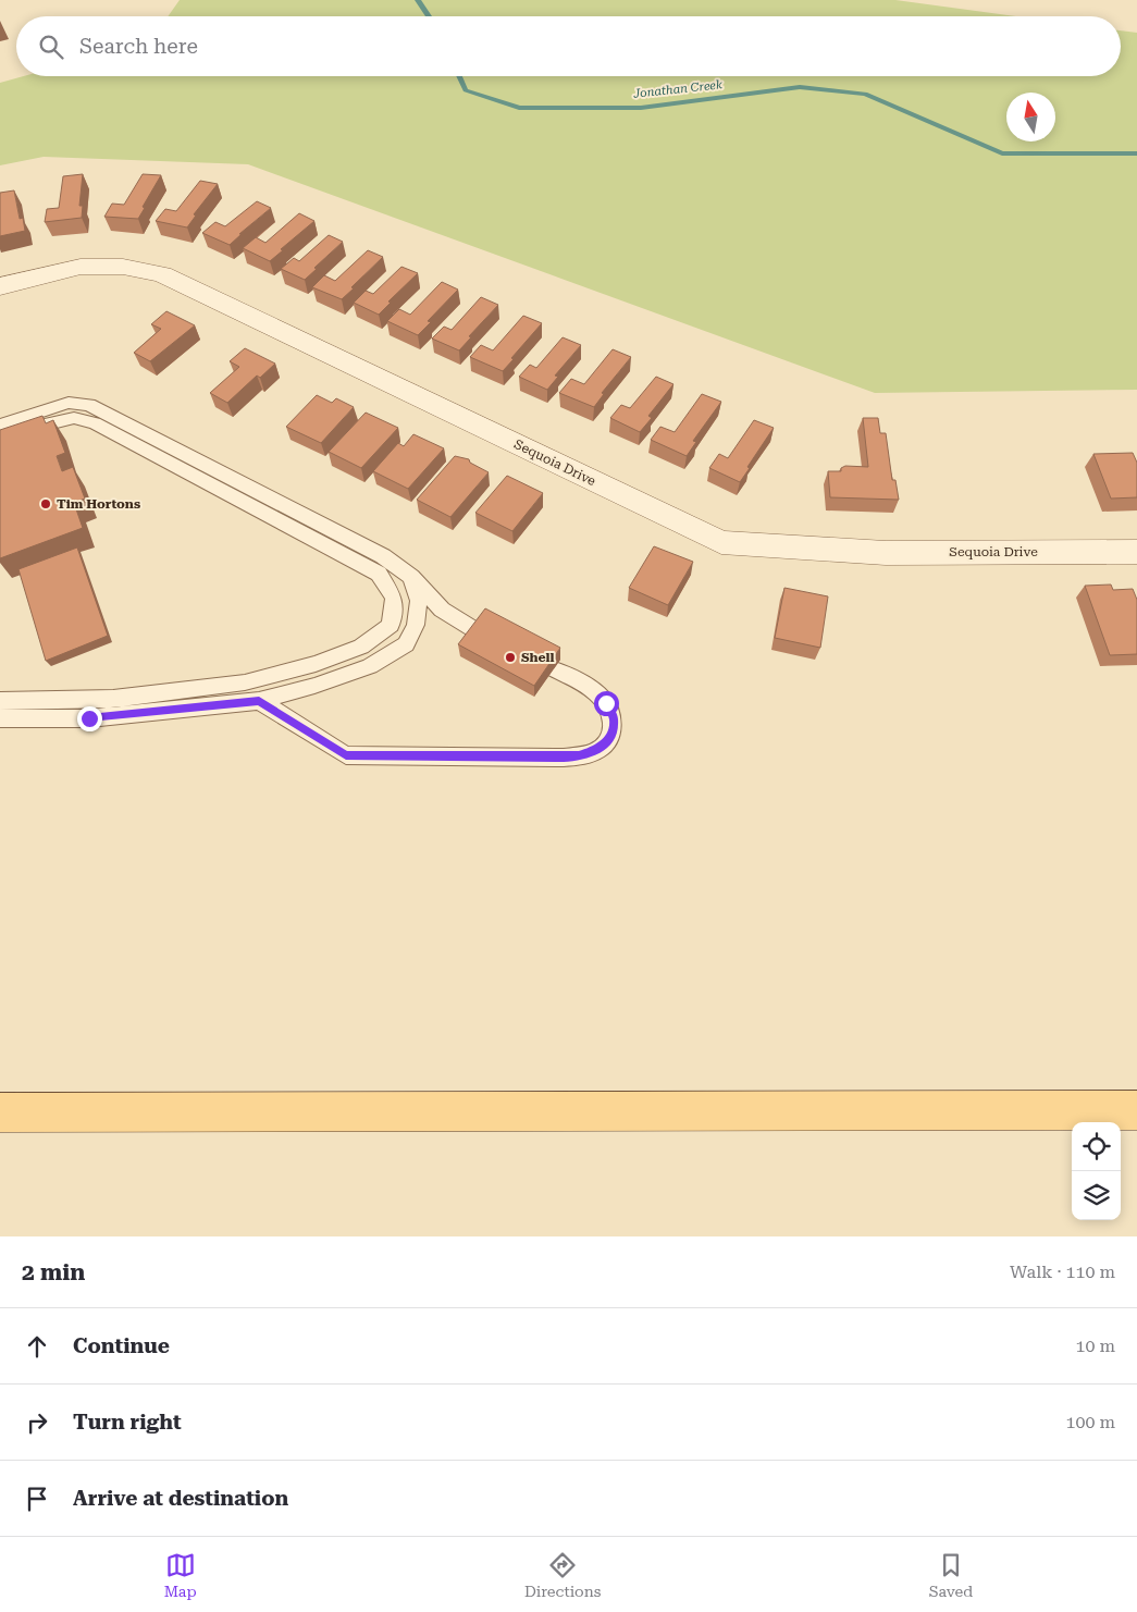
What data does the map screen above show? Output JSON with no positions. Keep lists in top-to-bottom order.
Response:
{
  "streets": {
    "street": ["Sequoia Drive"]
  },
  "water": ["Jonathan Creek"],
  "places": ["Tim Hortons", "Shell"],
  "north": "top",
  "page": {
    "search": "Search here",
    "heading": ["2 min", "Walk · 110 m"],
    "list": [
      ["Continue", "10 m"],
      ["Turn right", "100 m"],
      "Arrive at destination"
    ],
    "nav": ["Map", "Directions", "Saved"]
  }
}
